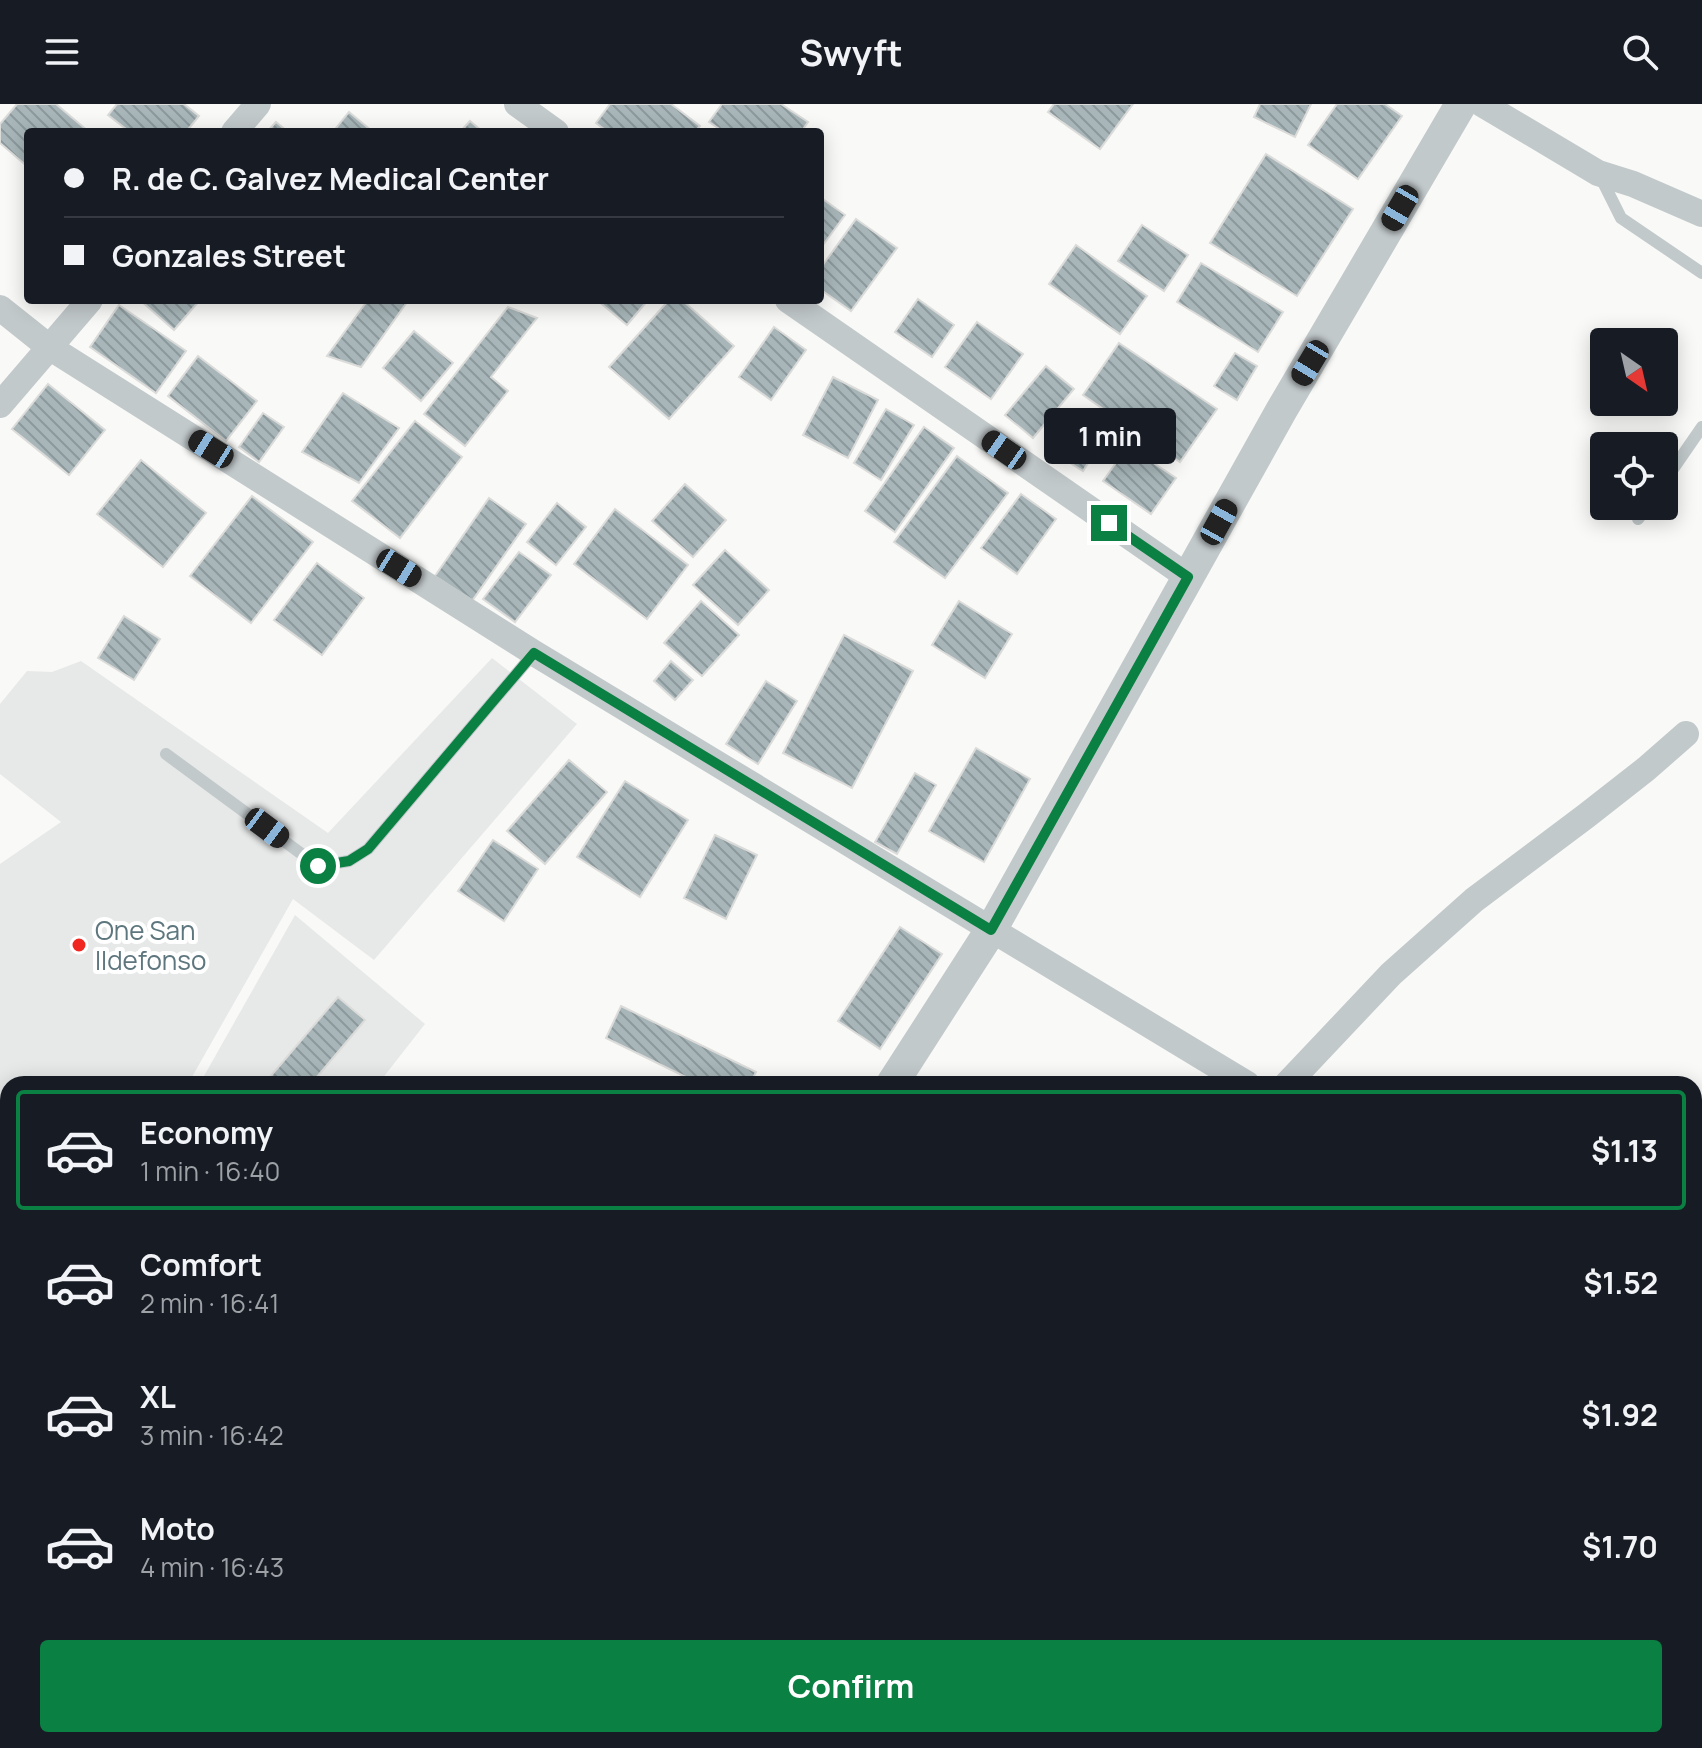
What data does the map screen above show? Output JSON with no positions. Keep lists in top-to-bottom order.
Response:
{
  "places": ["One San Ildefonso"],
  "north": "bottom right",
  "page": {
    "header": "Swyft",
    "banner": ["R. de C. Galvez Medical Center", "Gonzales Street"],
    "bubble": "1 min",
    "list": [
      {
        "name": "Economy",
        "note": "1 min · 16:40",
        "value": "$1.13"
      },
      {
        "name": "Comfort",
        "note": "2 min · 16:41",
        "value": "$1.52"
      },
      {
        "name": "XL",
        "note": "3 min · 16:42",
        "value": "$1.92"
      },
      {
        "name": "Moto",
        "note": "4 min · 16:43",
        "value": "$1.70"
      }
    ],
    "buttons": "Confirm"
  }
}
